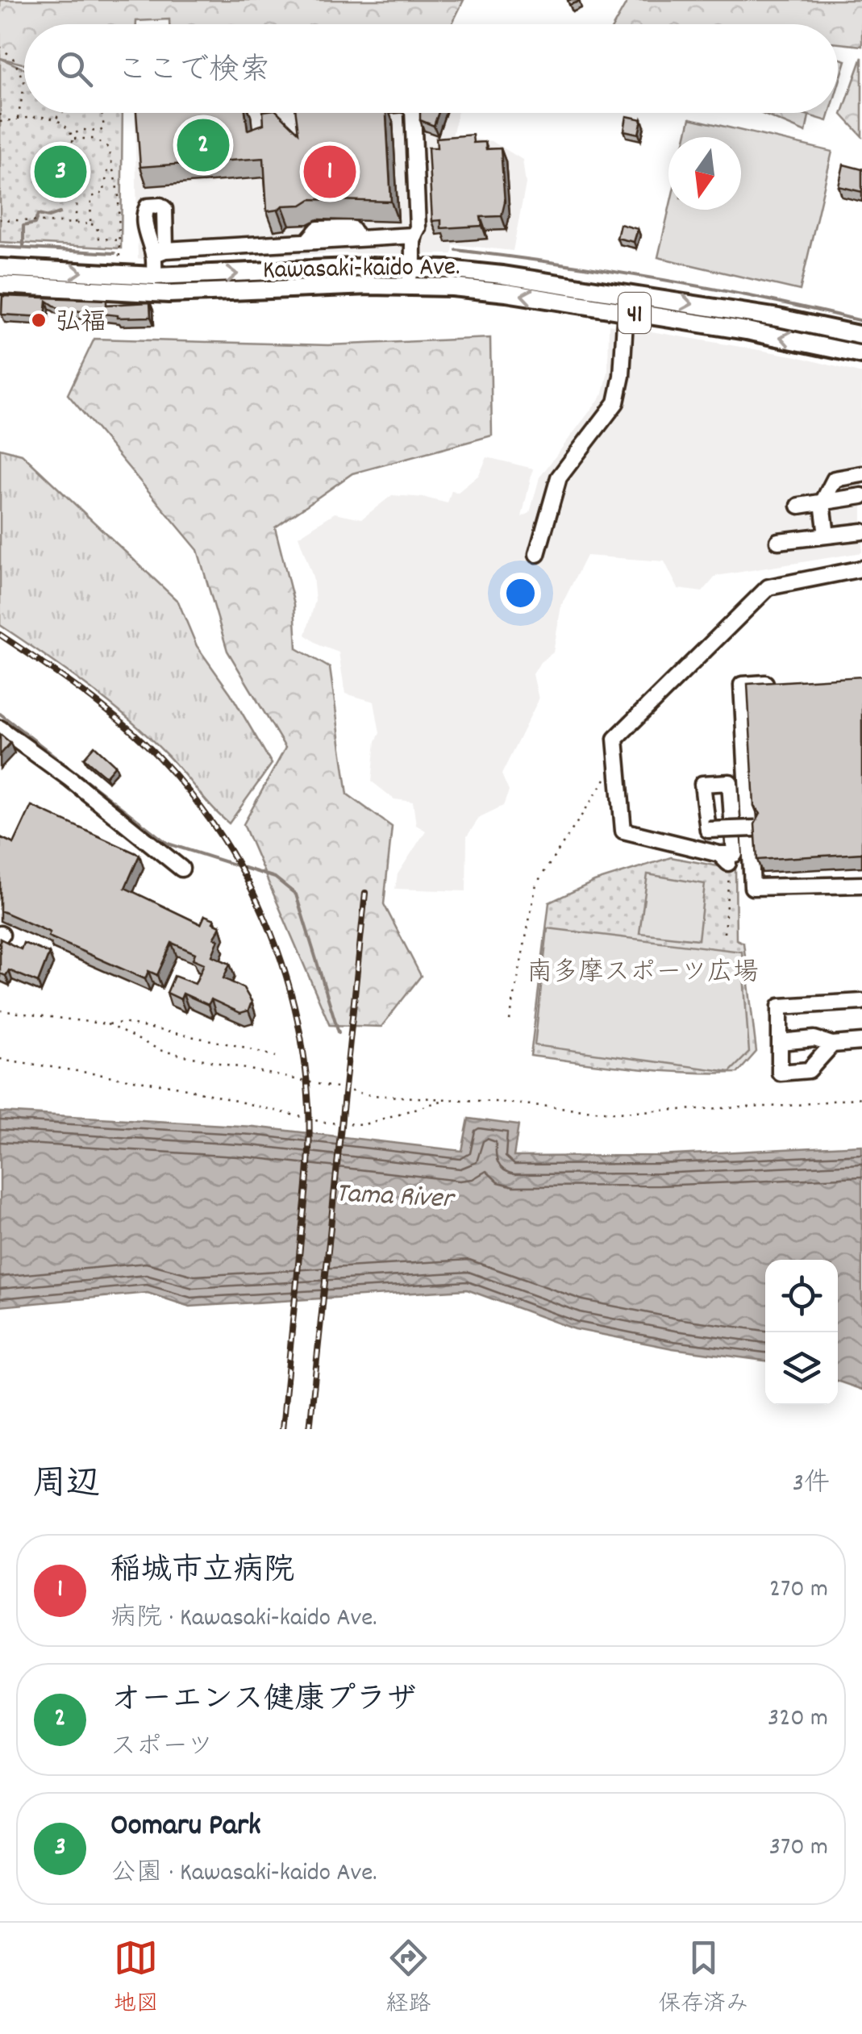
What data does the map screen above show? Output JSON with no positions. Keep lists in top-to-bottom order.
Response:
{
  "streets": {
    "main road": ["Kawasaki-kaido Ave.", "41"]
  },
  "water": ["Tama River"],
  "parks": ["南多摩スポーツ広場"],
  "places": ["弘福"],
  "north": "bottom",
  "page": {
    "search": "ここで検索",
    "pins": ["2", "1", "3"],
    "heading": ["周辺", "3件"],
    "list": [
      {
        "mark": "1",
        "name": "稲城市立病院",
        "note": "病院 · Kawasaki-kaido Ave.",
        "value": "270 m"
      },
      {
        "mark": "2",
        "name": "オーエンス健康プラザ",
        "note": "スポーツ",
        "value": "320 m"
      },
      {
        "mark": "3",
        "name": "Oomaru Park",
        "note": "公園 · Kawasaki-kaido Ave.",
        "value": "370 m"
      }
    ],
    "nav": ["地図", "経路", "保存済み"]
  }
}
